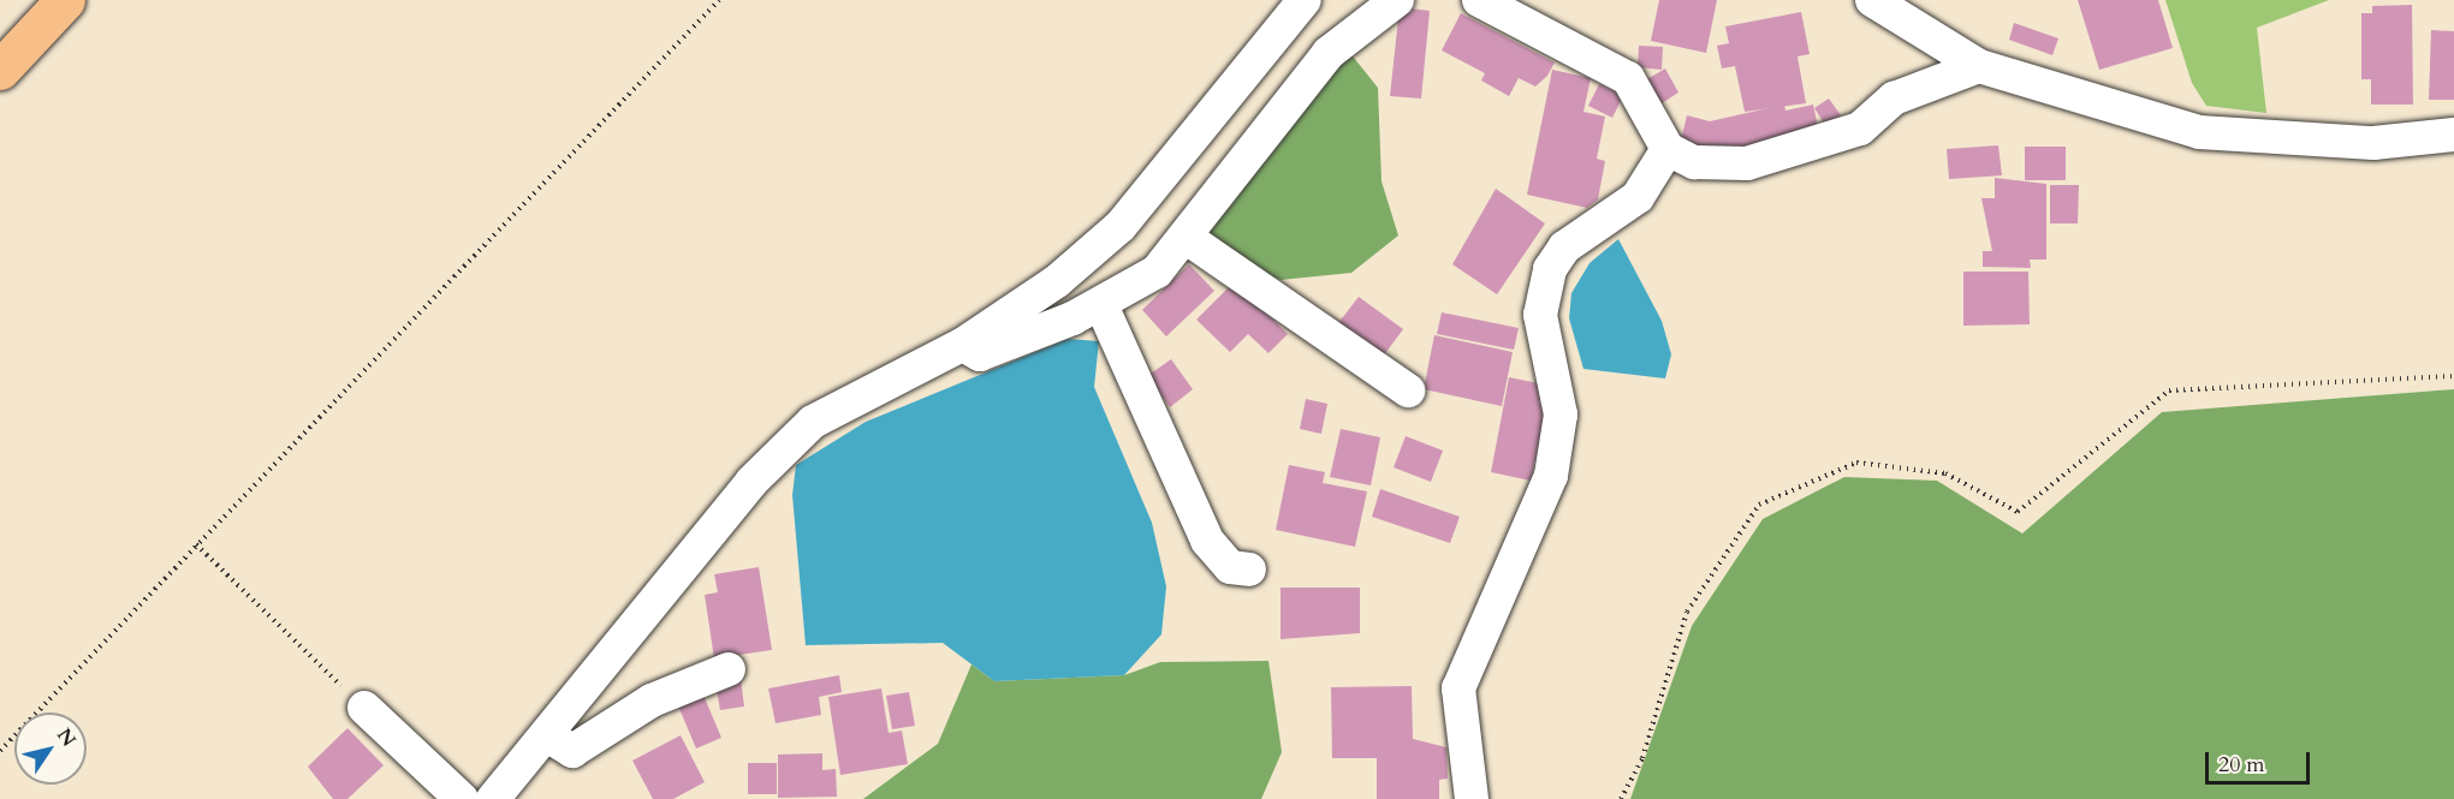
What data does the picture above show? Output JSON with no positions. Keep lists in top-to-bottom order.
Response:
{
  "scale_bar": "20 m",
  "north": "top right"
}
